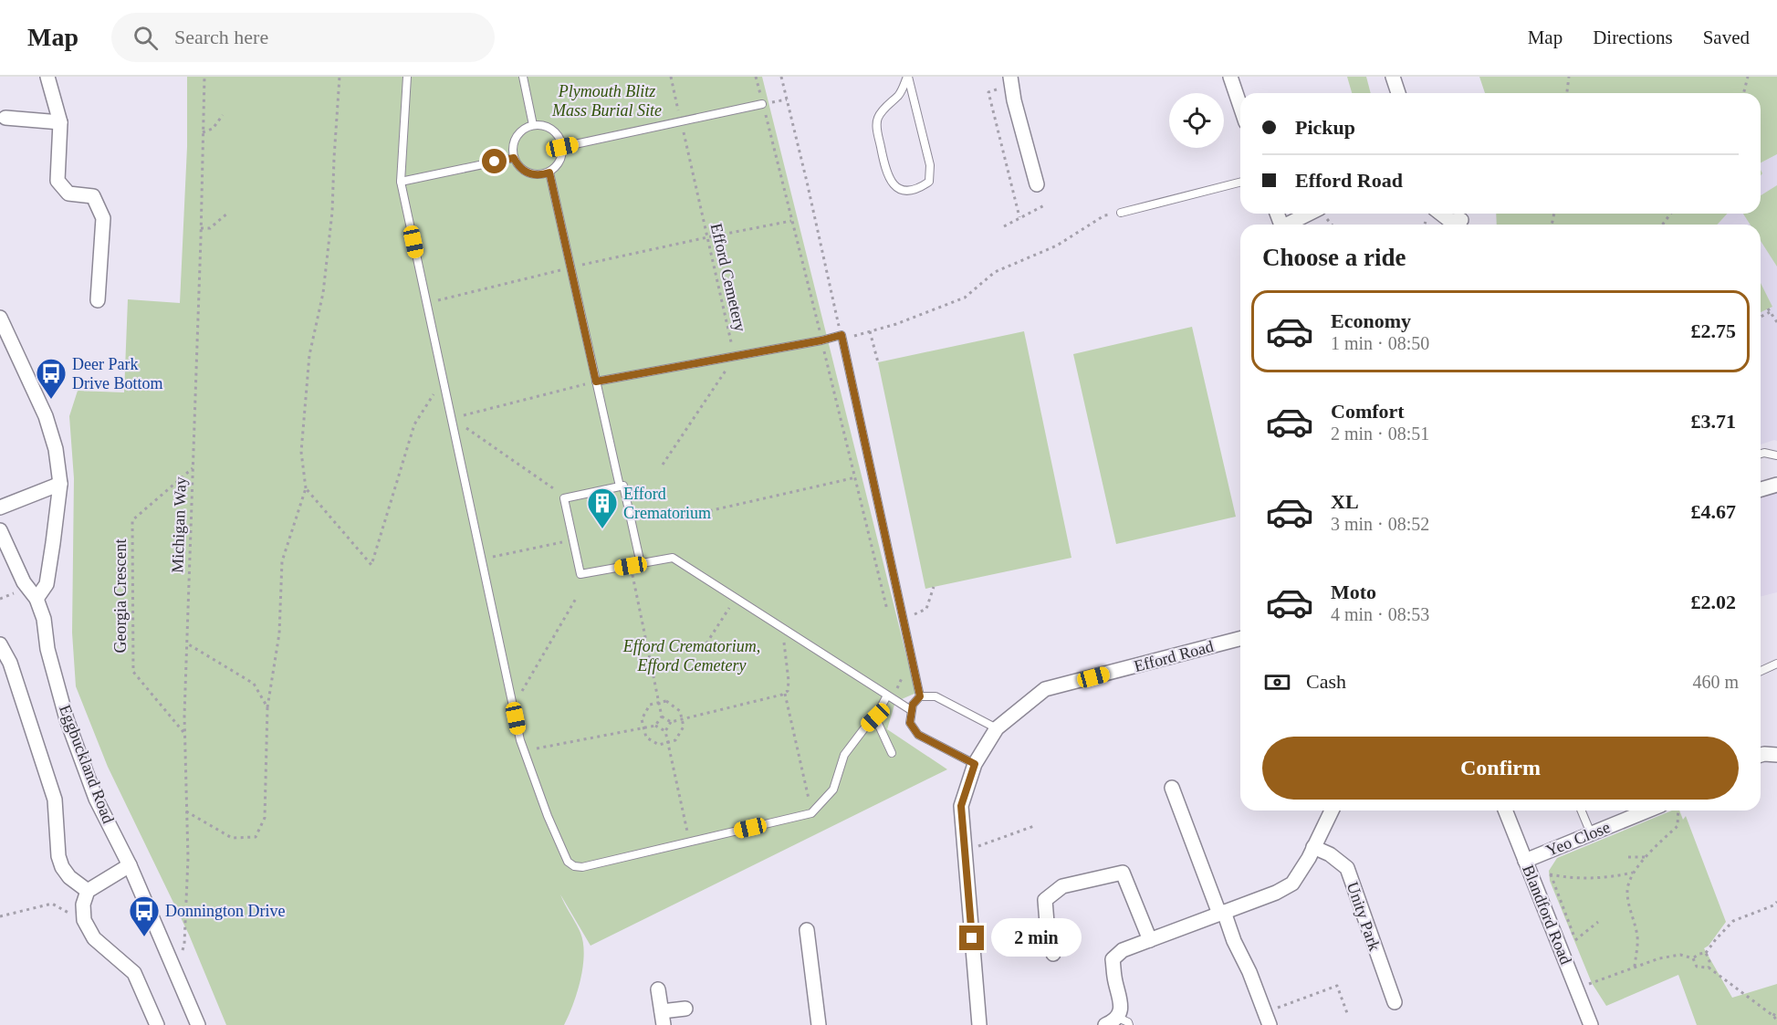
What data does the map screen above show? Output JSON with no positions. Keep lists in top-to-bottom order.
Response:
{
  "streets": {
    "street": [
      "Efford Road",
      "Eggbuckland Road",
      "Yeo Close",
      "Blandford Road",
      "Unity Park"
    ],
    "path": ["Efford Cemetery", "Michigan Way", "Georgia Crescent"]
  },
  "crossings": [
    ["Michigan Way", "Georgia Crescent"],
    ["Michigan Way", "Eggbuckland Road"],
    ["Yeo Close", "Blandford Road"]
  ],
  "parks": ["Plymouth Blitz Mass Burial Site", "Efford Crematorium, Efford Cemetery"],
  "places": {
    "bus stop": ["Deer Park Drive Bottom", "Donnington Drive"],
    "building": ["Efford Crematorium"]
  },
  "page": {
    "header": "Map",
    "search": "Search here",
    "nav": ["Map", "Directions", "Saved"],
    "banner": ["Pickup", "Efford Road"],
    "heading": "Choose a ride",
    "list": [
      {
        "name": "Economy",
        "note": "1 min · 08:50",
        "value": "£2.75"
      },
      {
        "name": "Comfort",
        "note": "2 min · 08:51",
        "value": "£3.71"
      },
      {
        "name": "XL",
        "note": "3 min · 08:52",
        "value": "£4.67"
      },
      {
        "name": "Moto",
        "note": "4 min · 08:53",
        "value": "£2.02"
      }
    ],
    "pay": ["Cash", "460 m"],
    "buttons": "Confirm",
    "bubble": "2 min"
  }
}
